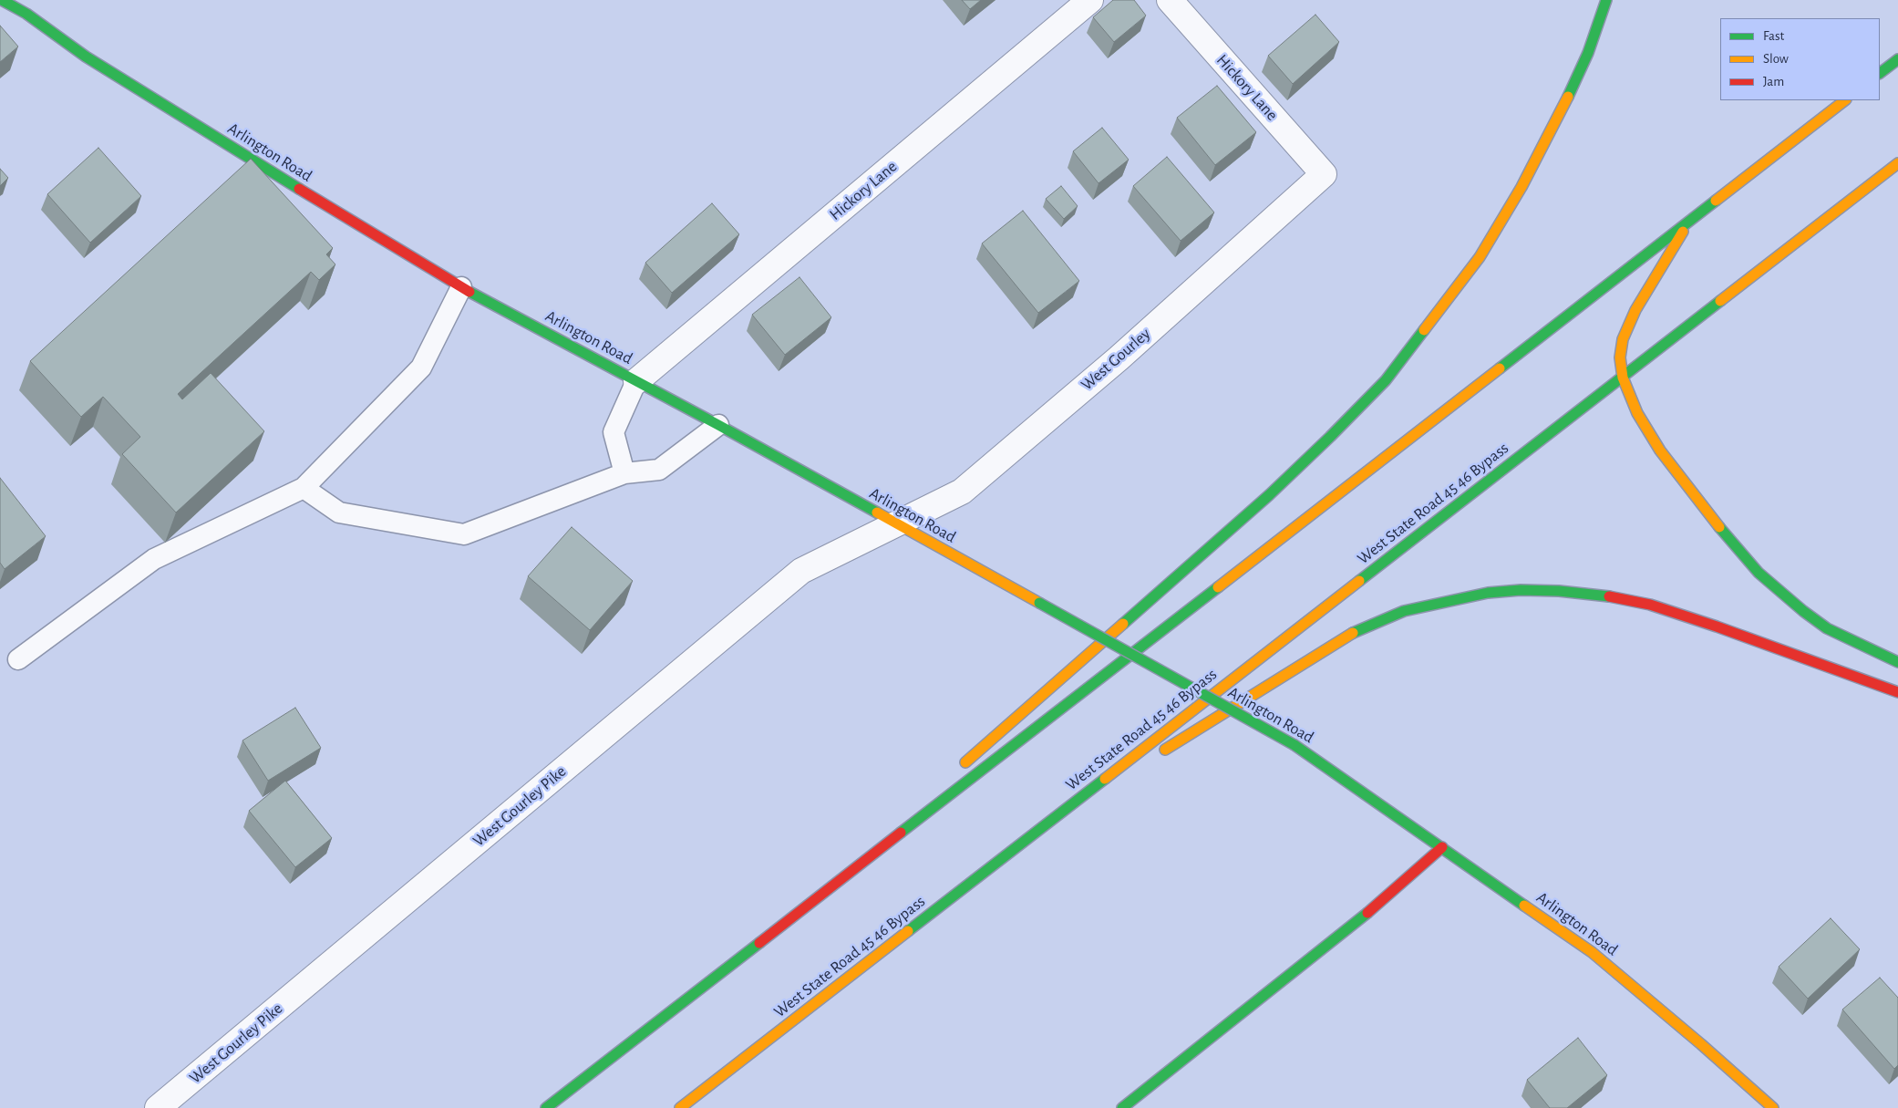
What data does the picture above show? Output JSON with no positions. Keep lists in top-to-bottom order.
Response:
{
  "streets": {
    "main road": ["Arlington Road", "West State Road 45 46 Bypass"],
    "street": ["Hickory Lane", "West Gourley", "West Gourley Pike"]
  },
  "crossings": [
    ["Hickory Lane", "Arlington Road"],
    ["Hickory Lane", "West Gourley"],
    ["Arlington Road", "West Gourley"],
    ["Arlington Road", "West Gourley Pike"],
    ["West Gourley", "West Gourley Pike"]
  ],
  "legend": ["Fast", "Slow", "Jam"]
}
